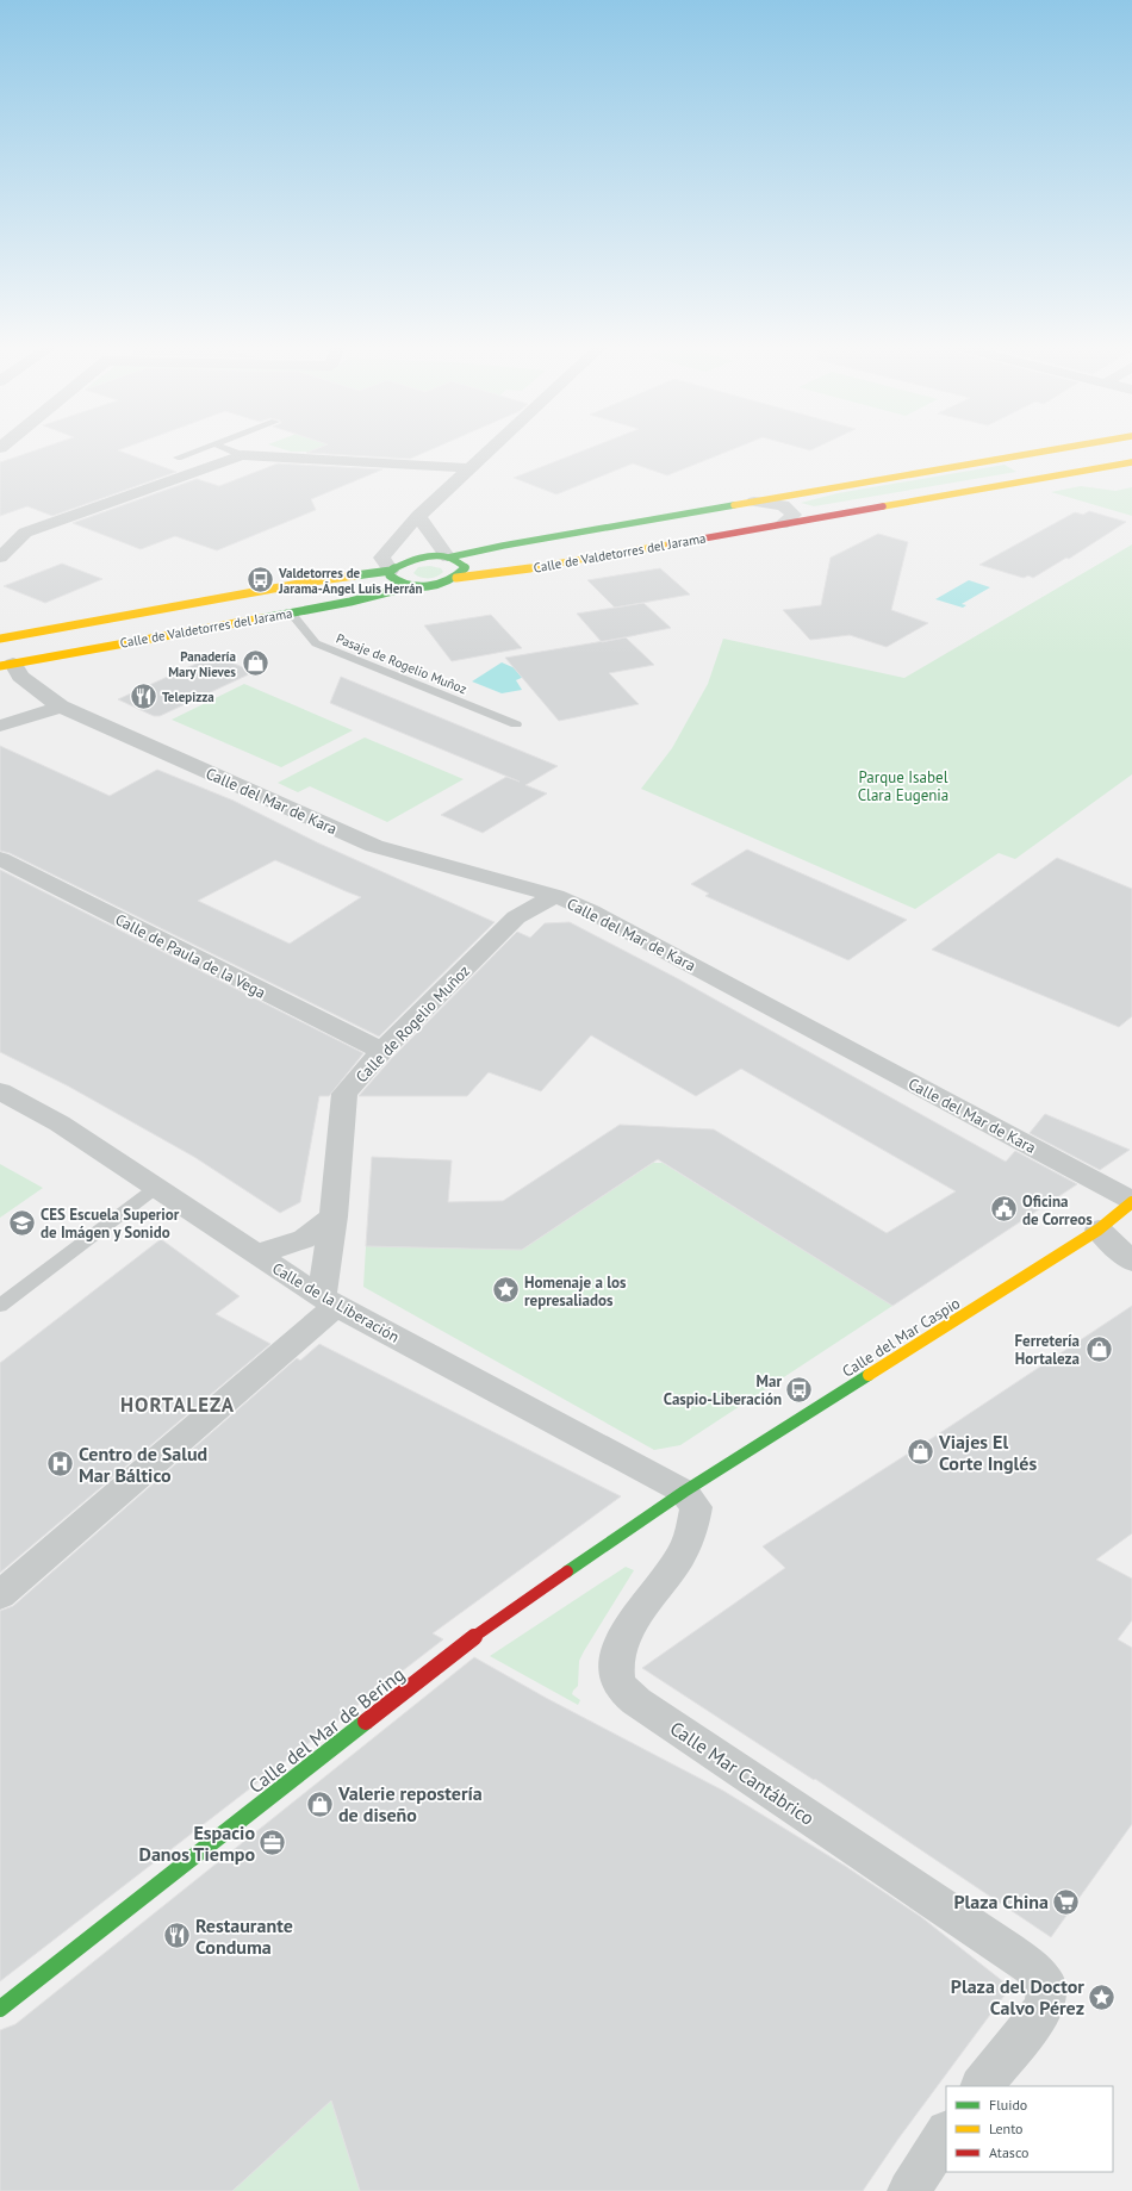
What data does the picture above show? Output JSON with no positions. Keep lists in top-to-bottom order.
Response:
{
  "streets": {
    "street": [
      "Calle de Valdetorres del Jarama",
      "Calle del Mar de Kara",
      "Calle de Paula de la Vega",
      "Calle de Rogelio Muñoz",
      "Calle de la Liberación",
      "Calle del Mar Caspio",
      "Calle del Mar de Bering",
      "Calle Mar Cantábrico"
    ],
    "lane": ["Pasaje de Rogelio Muñoz"]
  },
  "crossings": [
    ["Calle de Valdetorres del Jarama", "Pasaje de Rogelio Muñoz"],
    ["Calle de Valdetorres del Jarama", "Calle del Mar de Kara"],
    ["Calle del Mar de Kara", "Calle de Rogelio Muñoz"],
    ["Calle del Mar de Kara", "Calle del Mar Caspio"],
    ["Calle de Paula de la Vega", "Calle de Rogelio Muñoz"],
    ["Calle de Rogelio Muñoz", "Calle de la Liberación"],
    ["Calle de la Liberación", "Calle del Mar Caspio"],
    ["Calle de la Liberación", "Calle del Mar de Bering"],
    ["Calle de la Liberación", "Calle Mar Cantábrico"],
    ["Calle del Mar Caspio", "Calle del Mar de Bering"],
    ["Calle del Mar Caspio", "Calle Mar Cantábrico"],
    ["Calle del Mar de Bering", "Calle Mar Cantábrico"]
  ],
  "districts": ["HORTALEZA"],
  "parks": ["Parque Isabel Clara Eugenia"],
  "places": {
    "bus stop": ["Valdetorres de Jarama-Ángel Luis Herrán", "Mar Caspio-Liberación"],
    "shop": [
      "Panadería Mary Nieves",
      "Ferretería Hortaleza",
      "Viajes El Corte Inglés",
      "Valerie repostería de diseño"
    ],
    "restaurant": ["Telepizza", "Restaurante Conduma"],
    "public building": ["Oficina de Correos"],
    "school or university": ["CES Escuela Superior de Imágen y Sonido"],
    "place": ["Homenaje a los represaliados", "Plaza del Doctor Calvo Pérez"],
    "hospital": ["Centro de Salud Mar Báltico"],
    "office": ["Espacio Danos Tiempo"],
    "supermarket": ["Plaza China"]
  },
  "legend": ["Fluido", "Lento", "Atasco"]
}
